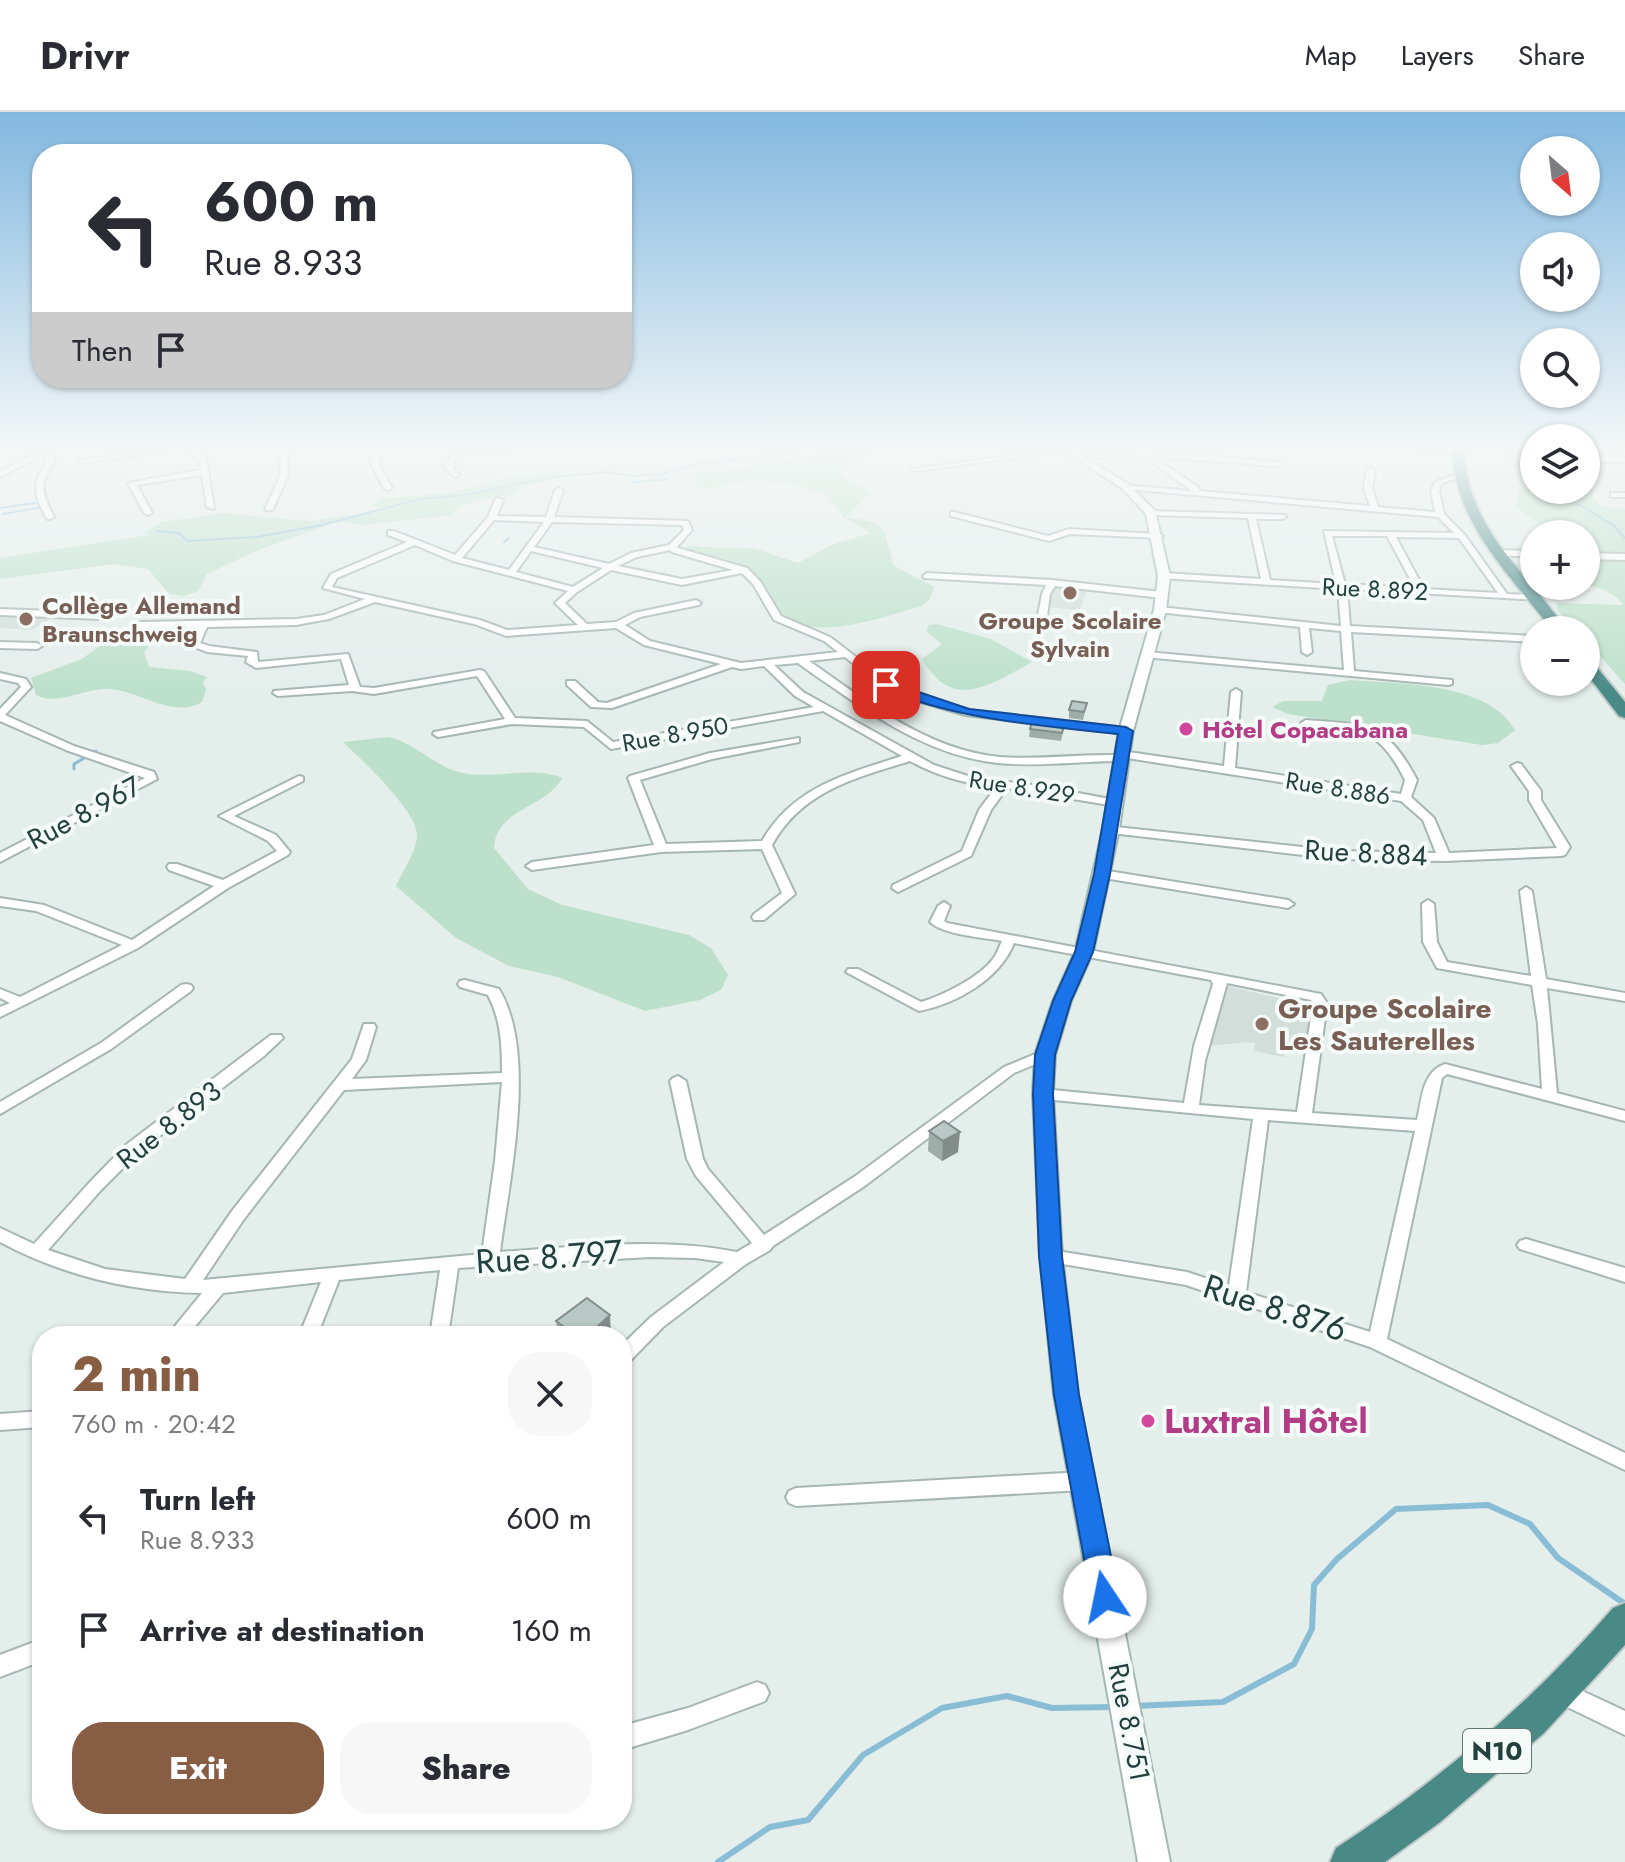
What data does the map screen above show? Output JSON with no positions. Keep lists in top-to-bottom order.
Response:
{
  "streets": {
    "highway": ["N10"],
    "main road": ["Rue 8.751"],
    "street": [
      "Rue 8.892",
      "Rue 8.950",
      "Rue 8.929",
      "Rue 8.886",
      "Rue 8.967",
      "Rue 8.884",
      "Rue 8.893",
      "Rue 8.797",
      "Rue 8.876"
    ]
  },
  "crossings": [
    ["Rue 8.892", "Rue 8.751"],
    ["Rue 8.950", "Rue 8.929"],
    ["Rue 8.929", "Rue 8.751"],
    ["Rue 8.886", "Rue 8.751"],
    ["Rue 8.884", "Rue 8.751"],
    ["Rue 8.893", "Rue 8.797"],
    ["Rue 8.876", "Rue 8.751"]
  ],
  "places": [
    "Groupe Scolaire Sylvain",
    "Collège Allemand Braunschweig",
    "Hôtel Copacabana",
    "Groupe Scolaire Les Sauterelles",
    "Luxtral Hôtel"
  ],
  "north": "bottom right",
  "page": {
    "header": "Drivr",
    "nav": ["Map", "Layers", "Share"],
    "map_buttons": ["+", "−"],
    "turn": ["600 m", "Rue 8.933"],
    "then": "Then",
    "heading": ["2 min", "760 m · 20:42"],
    "list": [
      {
        "name": "Turn left",
        "note": "Rue 8.933",
        "value": "600 m"
      },
      {
        "name": "Arrive at destination",
        "value": "160 m"
      }
    ],
    "buttons": ["Exit", "Share"]
  }
}
